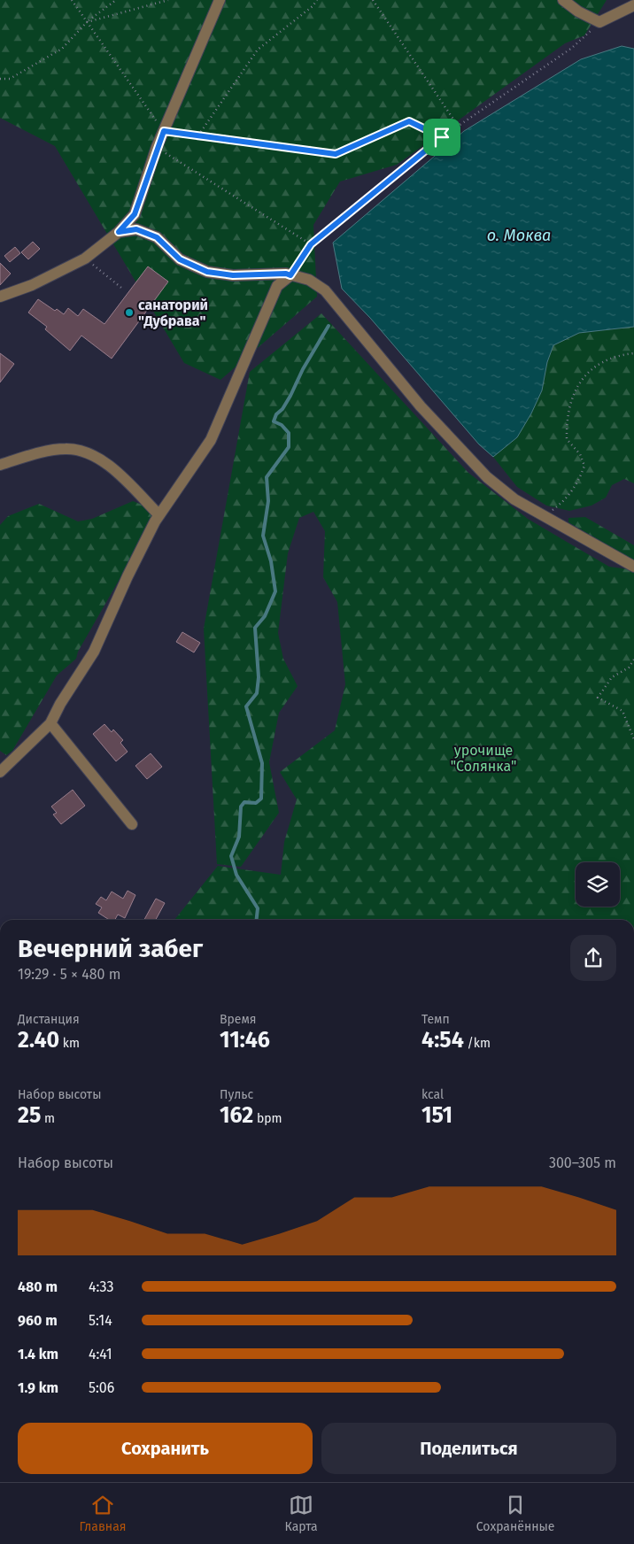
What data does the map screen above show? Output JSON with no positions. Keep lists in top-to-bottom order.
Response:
{
  "water": ["о. Моква"],
  "parks": ["урочище \"Солянка\""],
  "places": ["санаторий \"Дубрава\""],
  "page": {
    "heading": ["Вечерний забег", "19:29 · 5 × 480 m"],
    "stats": [
      ["Дистанция", "2.40 km"],
      ["Время", "11:46"],
      ["Темп", "4:54 /km"],
      ["Набор высоты", "25 m"],
      ["Пульс", "162 bpm"],
      ["kcal", "151"]
    ],
    "chart": ["Набор высоты", "300–305 m"],
    "list": [
      {
        "name": "480 m",
        "note": "4:33"
      },
      {
        "name": "960 m",
        "note": "5:14"
      },
      {
        "name": "1.4 km",
        "note": "4:41"
      },
      {
        "name": "1.9 km",
        "note": "5:06"
      }
    ],
    "buttons": ["Сохранить", "Поделиться"],
    "tabs": ["Главная", "Карта", "Сохранённые"]
  }
}
